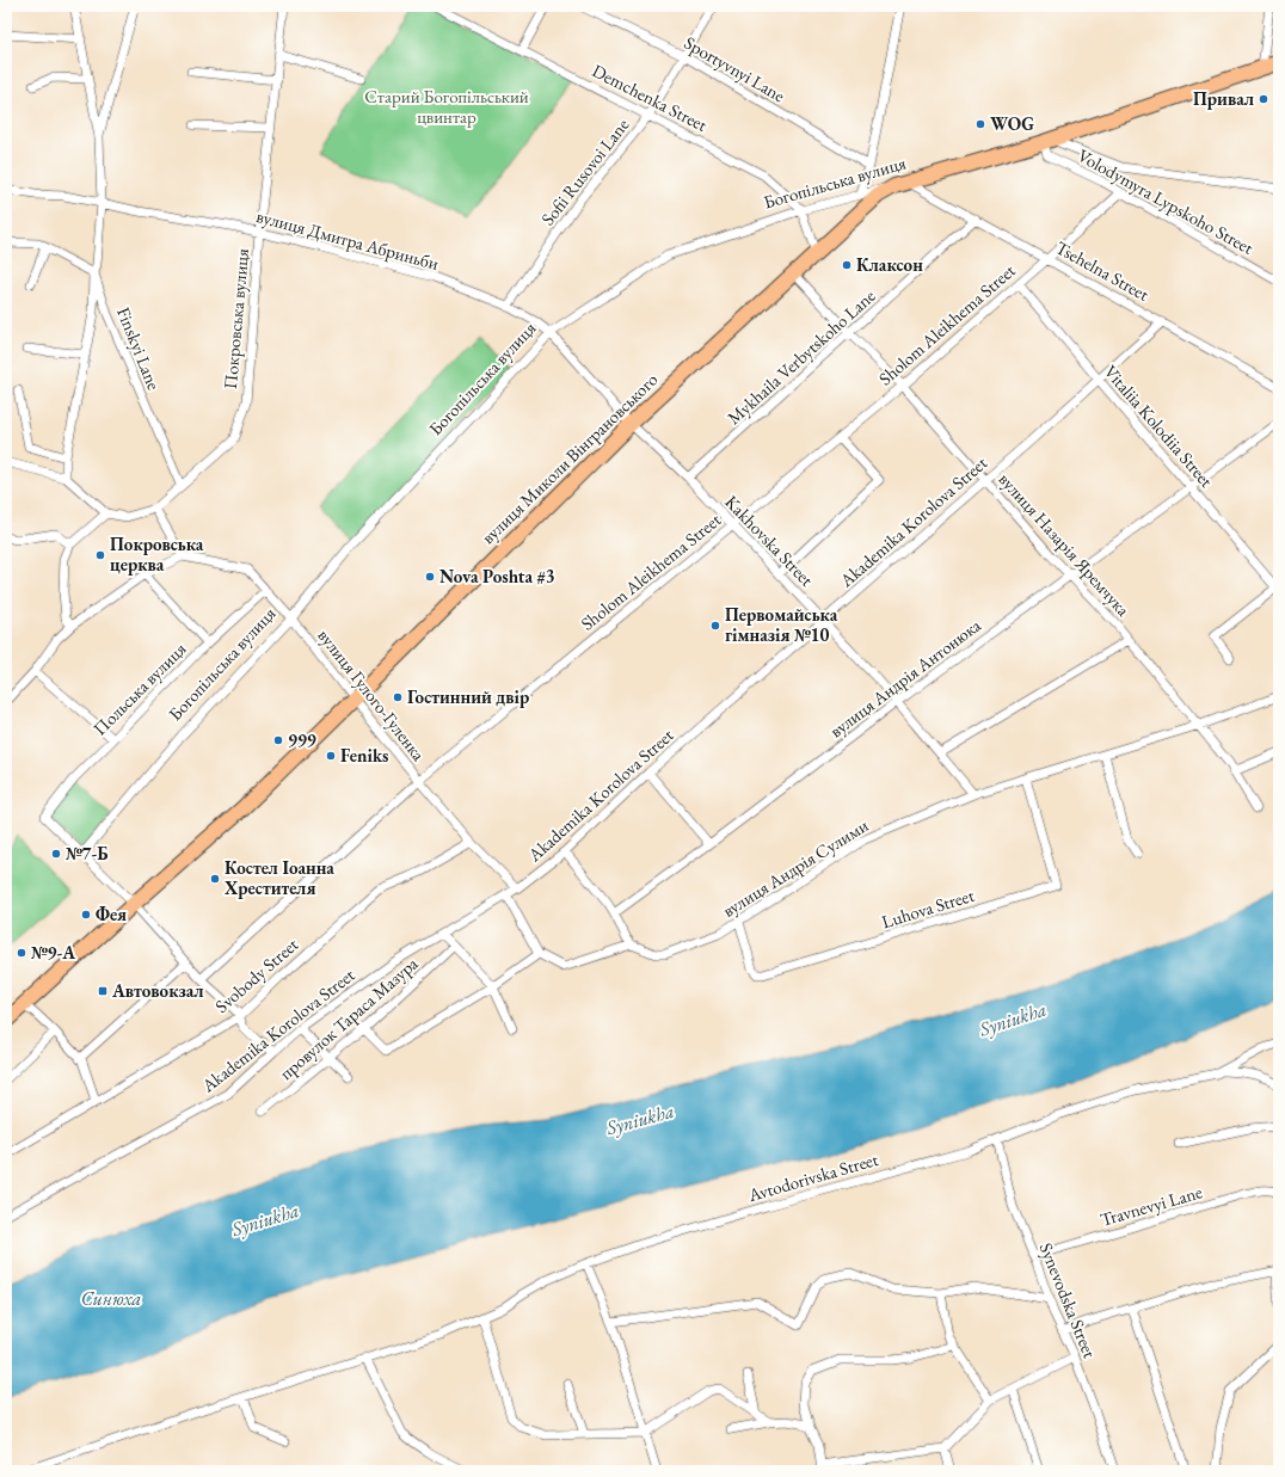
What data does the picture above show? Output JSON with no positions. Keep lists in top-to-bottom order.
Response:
{
  "streets": {
    "main road": ["Богопільська вулиця", "вулиця Миколи Вінграновського"],
    "street": [
      "Sportyvnyi Lane",
      "Demchenka Street",
      "Sofii Rusovoi Lane",
      "Volodymyra Lypskoho Street",
      "вулиця Дмитра Абриньби",
      "Tsehelna Street",
      "Покровська вулиця",
      "Sholom Aleikhema Street",
      "Finskyi Lane",
      "Mykhaila Verbytskoho Lane",
      "Vitaliia Kolodiia Street",
      "Akademika Korolova Street",
      "Kakhovska Street",
      "вулиця Назарія Яремчука",
      "вулиця Андрія Антонюка",
      "Польська вулиця",
      "вулиця Гулого-Гуленка",
      "вулиця Андрія Сулими",
      "Luhova Street",
      "Svobody Street",
      "провулок Тараса Мазура",
      "Avtodorivska Street",
      "Travnevyi Lane",
      "Synevodska Street"
    ]
  },
  "crossings": [
    ["Sportyvnyi Lane", "Sofii Rusovoi Lane"],
    ["Demchenka Street", "Sofii Rusovoi Lane"],
    ["Demchenka Street", "Богопільська вулиця"],
    ["Demchenka Street", "вулиця Миколи Вінграновського"],
    ["Sofii Rusovoi Lane", "вулиця Дмитра Абриньби"],
    ["Богопільська вулиця", "Volodymyra Lypskoho Street"],
    ["Богопільська вулиця", "вулиця Дмитра Абриньби"],
    ["Богопільська вулиця", "Tsehelna Street"],
    ["Богопільська вулиця", "вулиця Миколи Вінграновського"],
    ["Богопільська вулиця", "Польська вулиця"],
    ["Богопільська вулиця", "вулиця Гулого-Гуленка"],
    ["Volodymyra Lypskoho Street", "Sholom Aleikhema Street"],
    ["вулиця Дмитра Абриньби", "Покровська вулиця"],
    ["вулиця Дмитра Абриньби", "вулиця Миколи Вінграновського"],
    ["вулиця Дмитра Абриньби", "Kakhovska Street"],
    ["Tsehelna Street", "Sholom Aleikhema Street"],
    ["Tsehelna Street", "Mykhaila Verbytskoho Lane"],
    ["Tsehelna Street", "Akademika Korolova Street"],
    ["Покровська вулиця", "Finskyi Lane"],
    ["Sholom Aleikhema Street", "Vitaliia Kolodiia Street"],
    ["Sholom Aleikhema Street", "Kakhovska Street"],
    ["Sholom Aleikhema Street", "вулиця Назарія Яремчука"],
    ["Sholom Aleikhema Street", "вулиця Гулого-Гуленка"],
    ["Mykhaila Verbytskoho Lane", "Kakhovska Street"],
    ["Mykhaila Verbytskoho Lane", "вулиця Назарія Яремчука"],
    ["Vitaliia Kolodiia Street", "Akademika Korolova Street"],
    ["Vitaliia Kolodiia Street", "вулиця Андрія Антонюка"],
    ["вулиця Миколи Вінграновського", "Kakhovska Street"],
    ["вулиця Миколи Вінграновського", "вулиця Назарія Яремчука"],
    ["вулиця Миколи Вінграновського", "вулиця Гулого-Гуленка"],
    ["Akademika Korolova Street", "Kakhovska Street"],
    ["Akademika Korolova Street", "вулиця Назарія Яремчука"],
    ["Akademika Korolova Street", "вулиця Гулого-Гуленка"],
    ["Kakhovska Street", "вулиця Андрія Антонюка"],
    ["Kakhovska Street", "вулиця Андрія Сулими"],
    ["вулиця Назарія Яремчука", "вулиця Андрія Антонюка"],
    ["вулиця Назарія Яремчука", "вулиця Андрія Сулими"],
    ["Польська вулиця", "вулиця Гулого-Гуленка"],
    ["вулиця Гулого-Гуленка", "Svobody Street"],
    ["вулиця Андрія Сулими", "Luhova Street"],
    ["Avtodorivska Street", "Synevodska Street"],
    ["Travnevyi Lane", "Synevodska Street"]
  ],
  "water": ["Syniukha", "Синюха"],
  "parks": ["Старий Богопільський цвинтар"],
  "places": {
    "other": [
      "Привал",
      "WOG",
      "Клаксон",
      "Покровська церква",
      "Nova Poshta #3",
      "Первомайська гімназія №10",
      "Гостинний двір",
      "999",
      "Feniks",
      "№7-Б",
      "Костел Іоанна Хрестителя",
      "Фея",
      "№9-А"
    ],
    "transit": ["Автовокзал"]
  }
}
